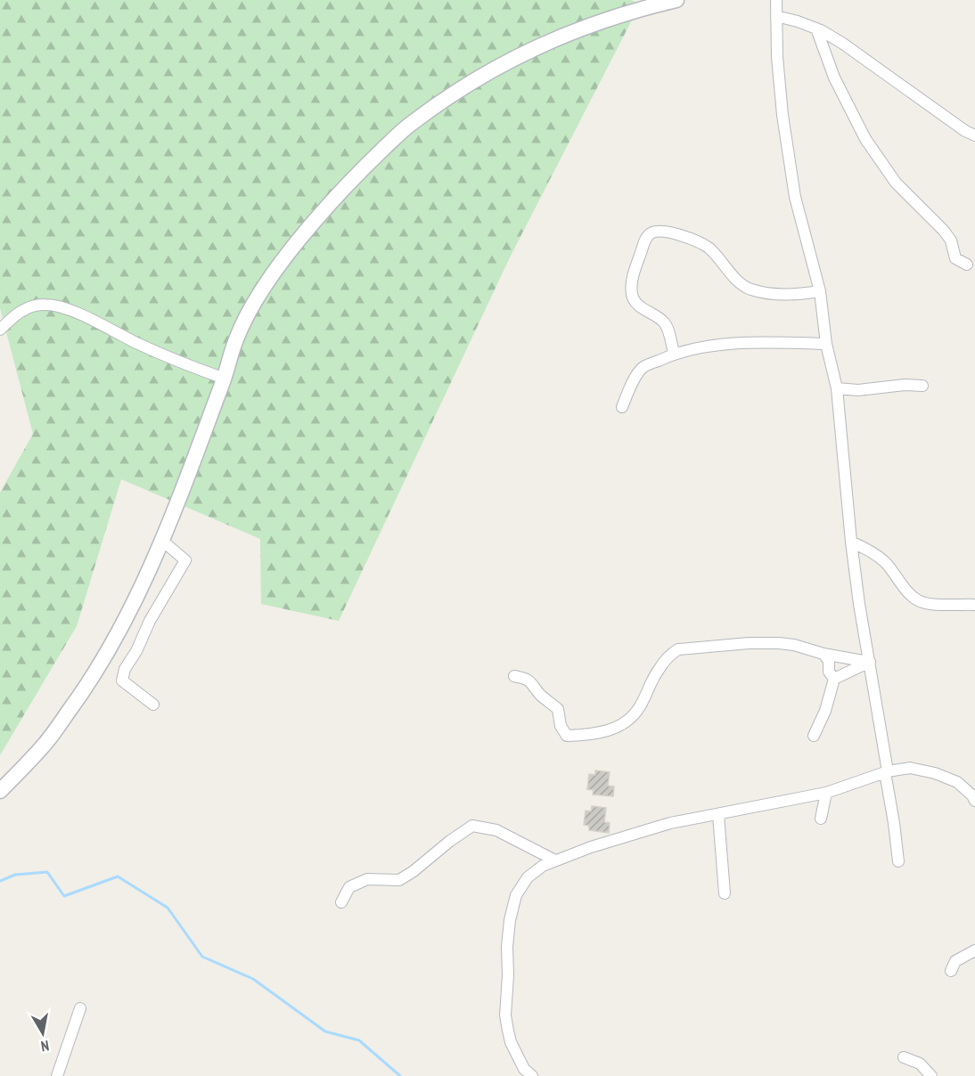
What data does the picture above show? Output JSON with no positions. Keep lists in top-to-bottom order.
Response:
{
  "north": "bottom"
}
